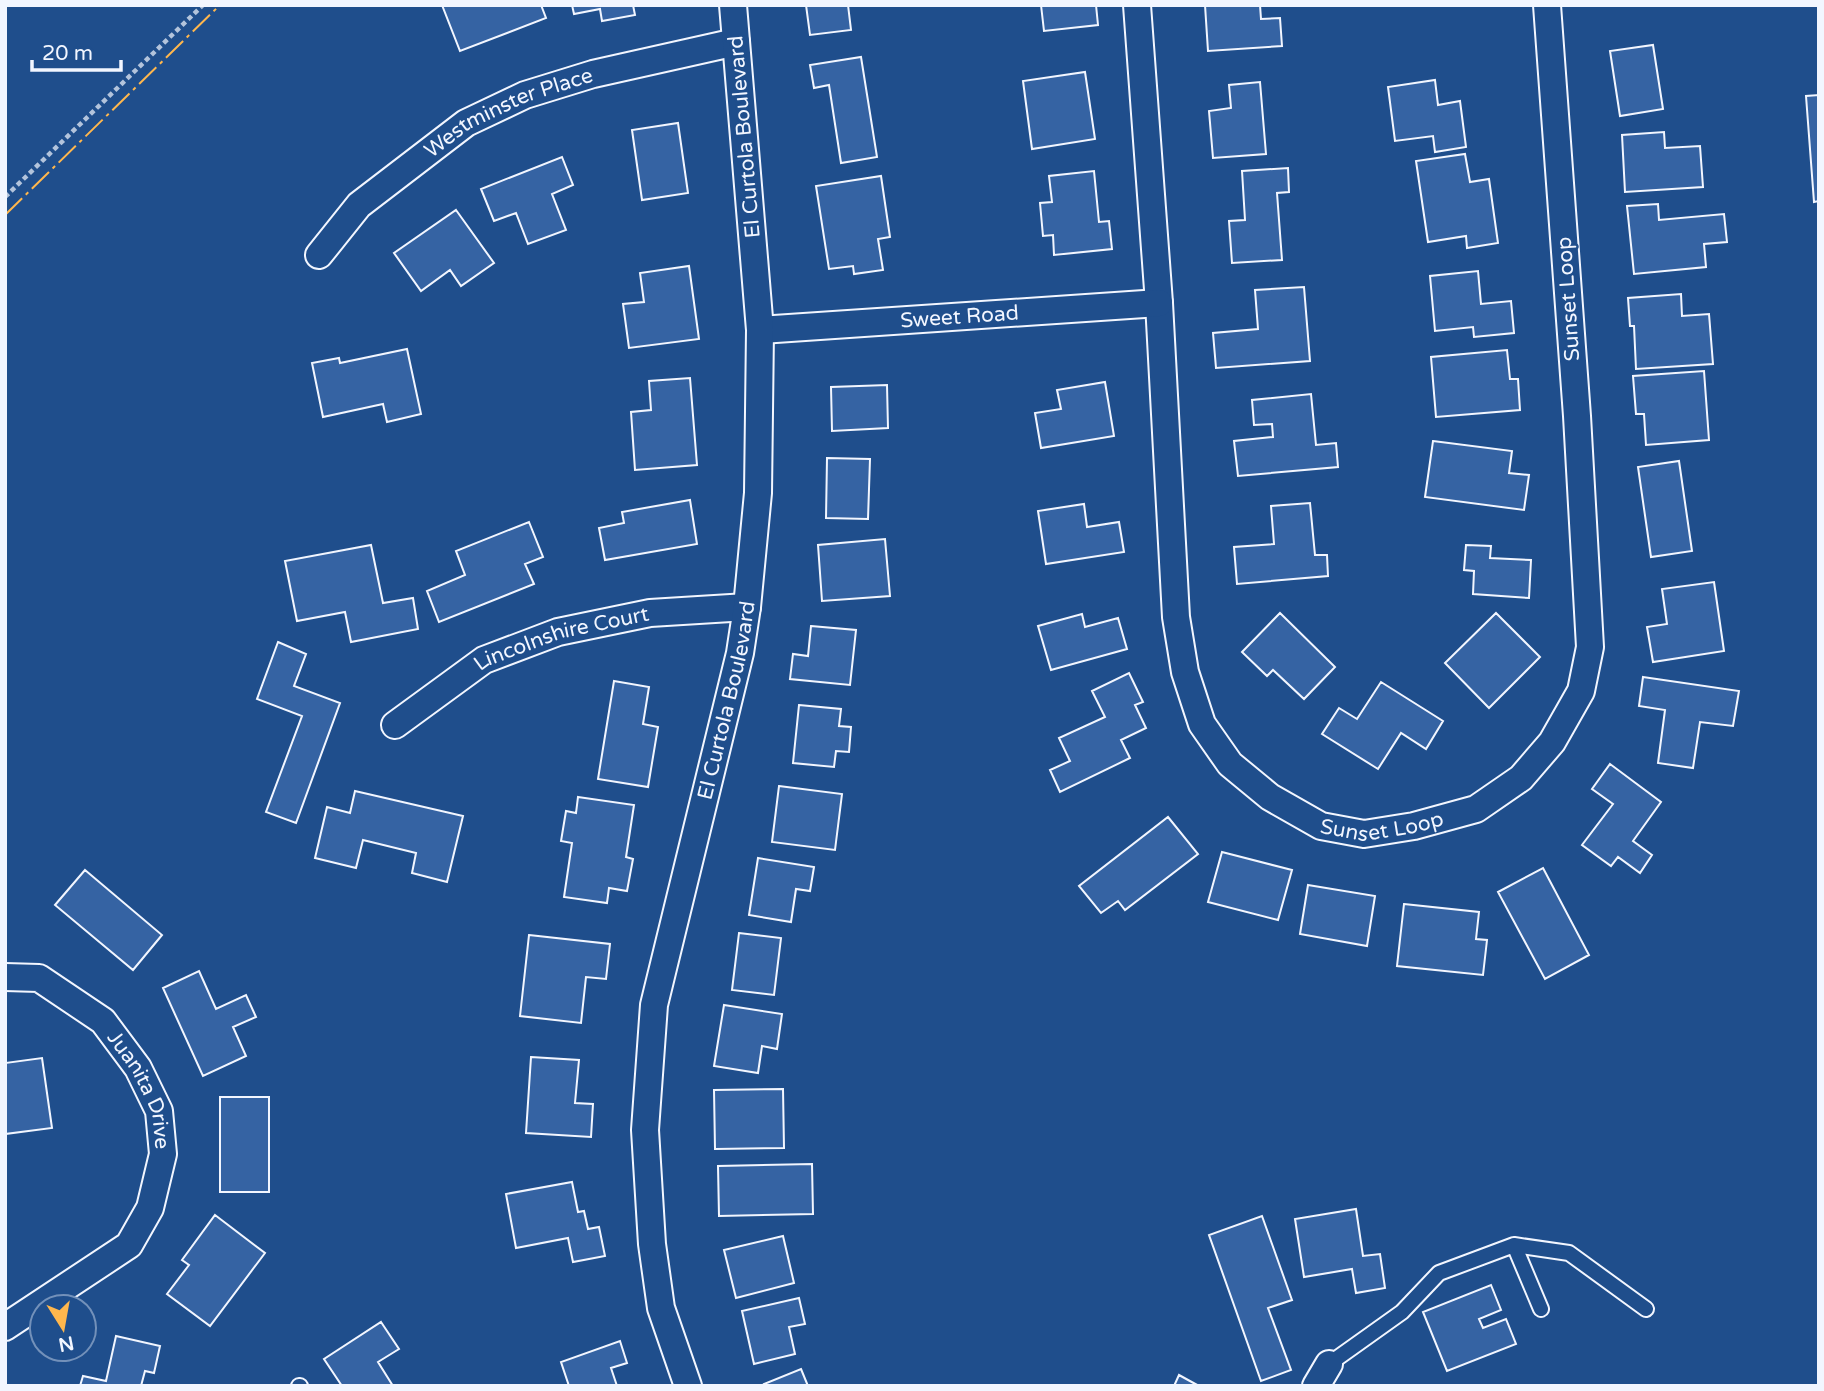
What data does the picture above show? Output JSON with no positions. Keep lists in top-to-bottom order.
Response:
{
  "streets": {
    "street": [
      "Westminster Place",
      "El Curtola Boulevard",
      "Sunset Loop",
      "Sweet Road",
      "Lincolnshire Court",
      "Juanita Drive"
    ]
  },
  "crossings": [
    ["Westminster Place", "El Curtola Boulevard"],
    ["El Curtola Boulevard", "Sweet Road"],
    ["El Curtola Boulevard", "Lincolnshire Court"],
    ["Sunset Loop", "Sweet Road"]
  ],
  "scale_bar": "20 m",
  "north": "bottom"
}
